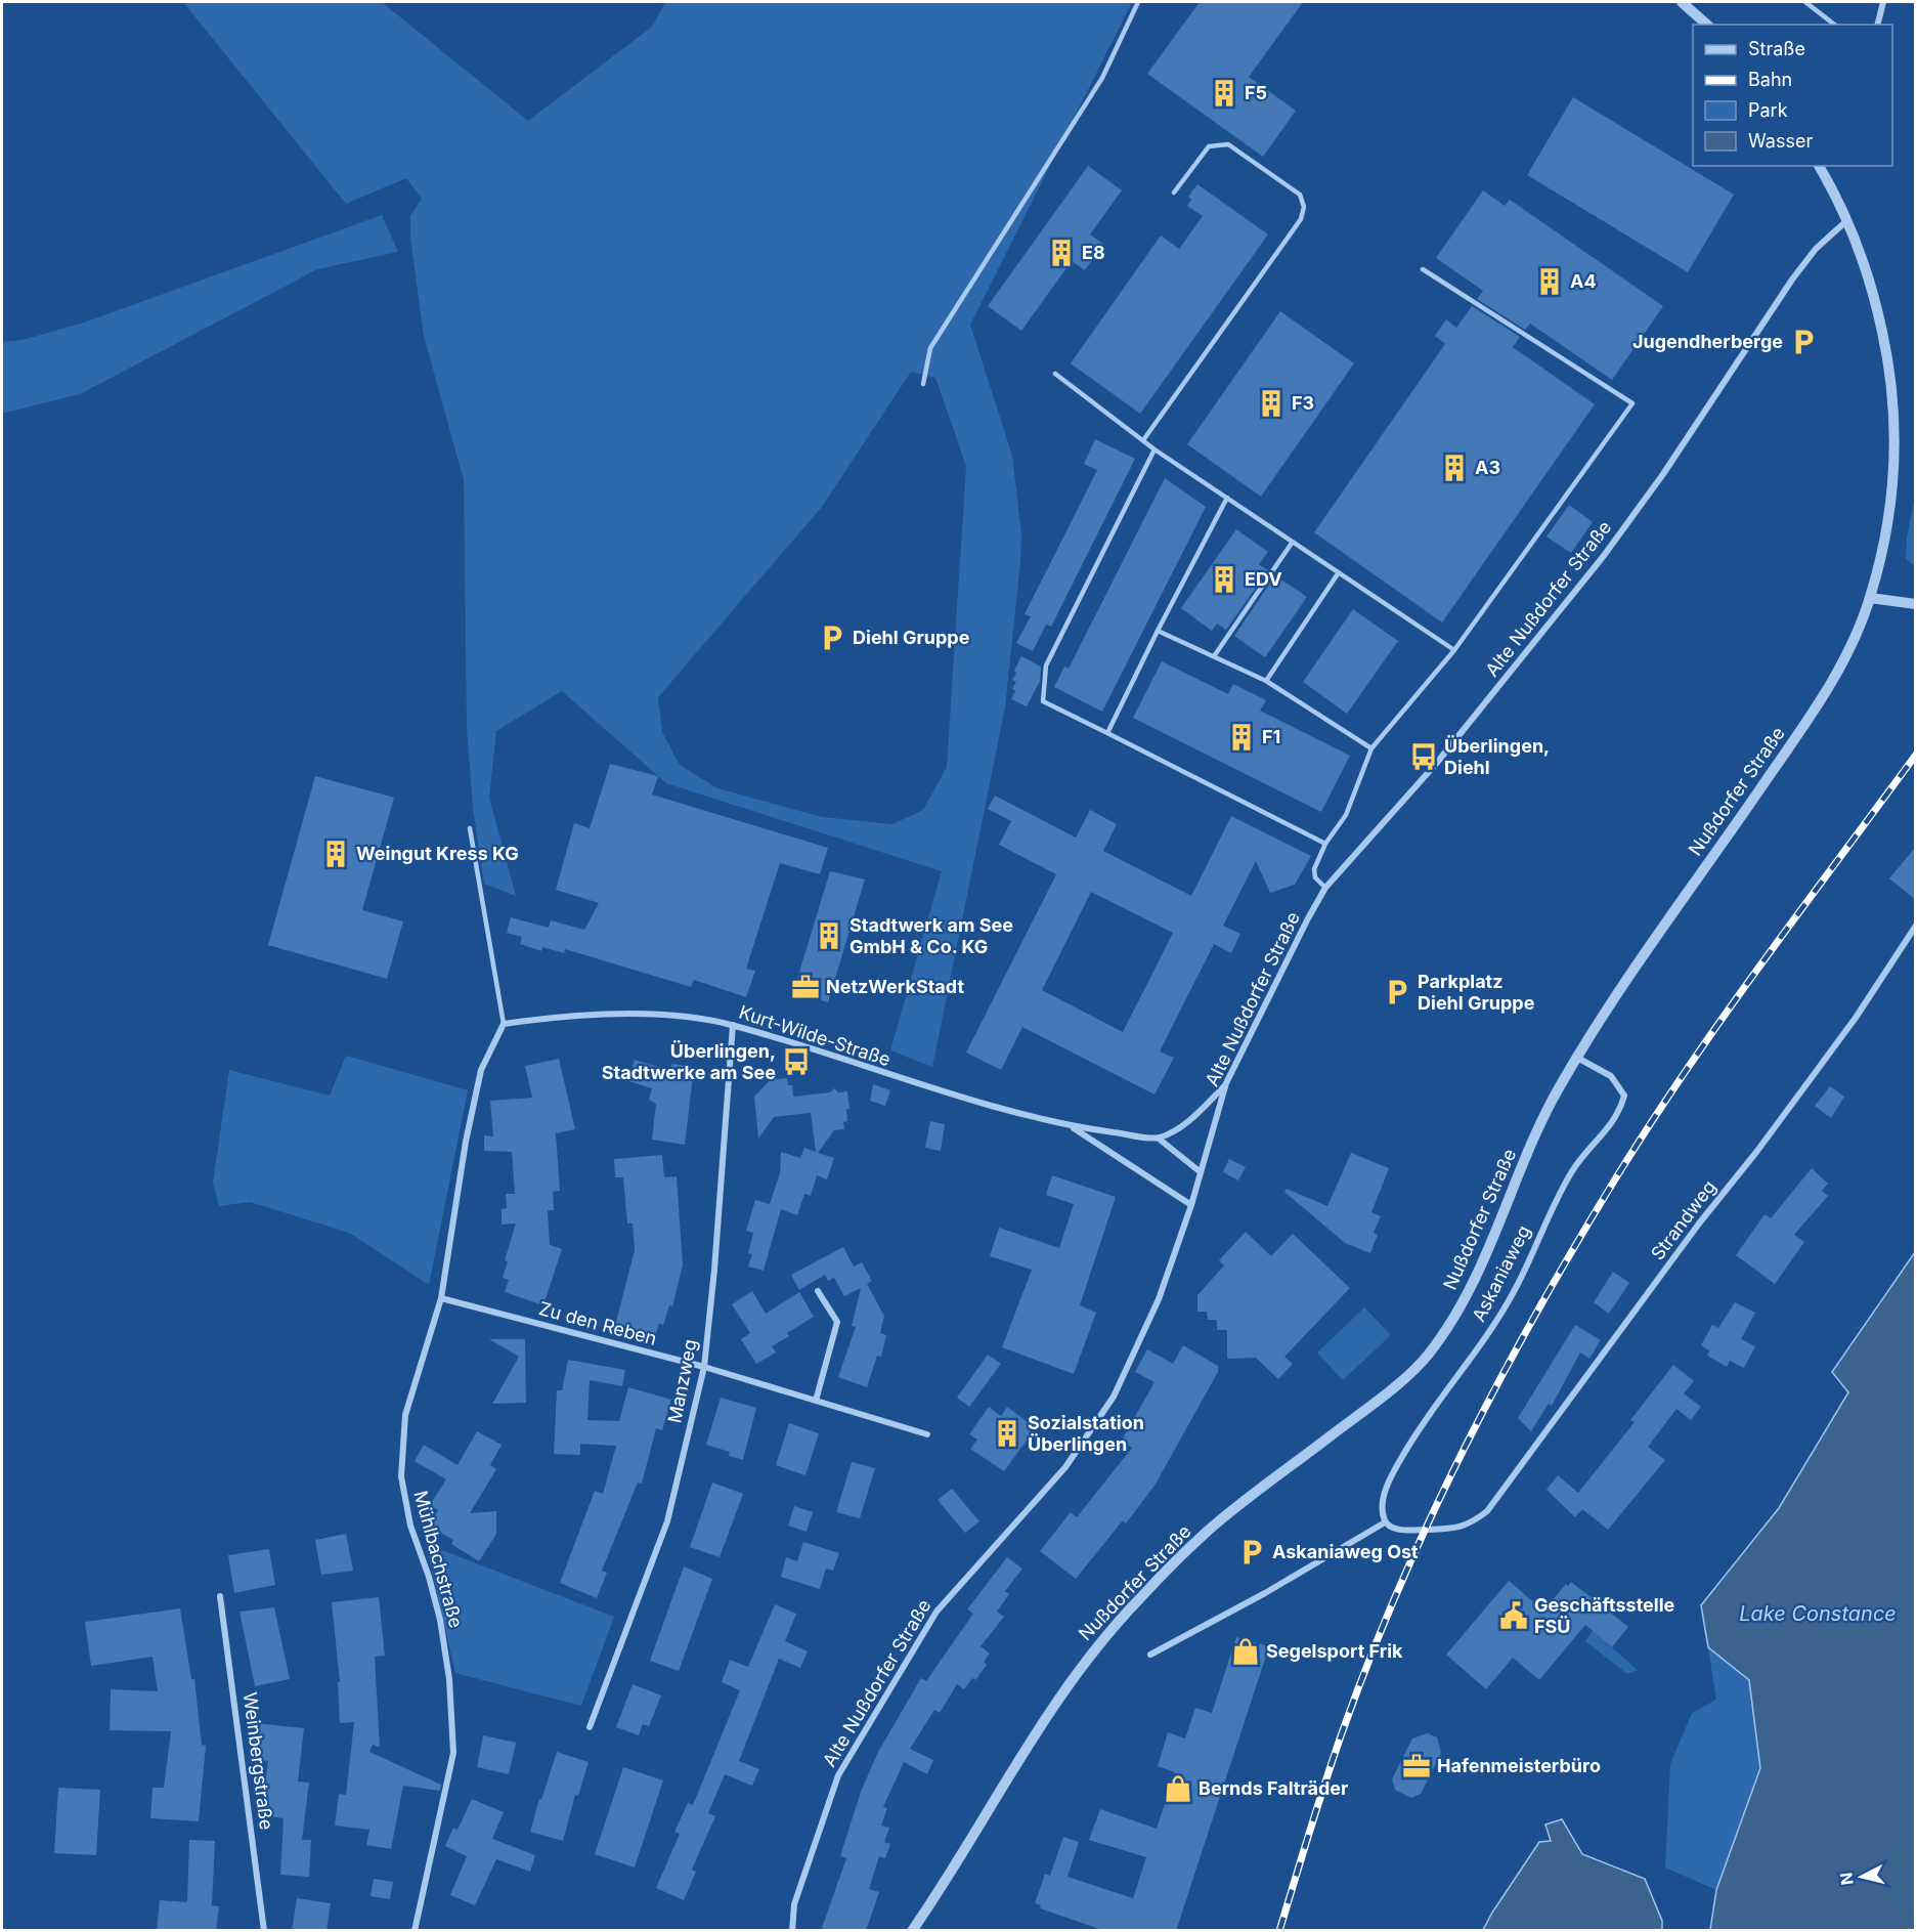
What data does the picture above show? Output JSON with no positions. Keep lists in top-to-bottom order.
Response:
{
  "streets": {
    "street": [
      "Alte Nußdorfer Straße",
      "Nußdorfer Straße",
      "Kurt-Wilde-Straße",
      "Strandweg",
      "Askaniaweg",
      "Zu den Reben",
      "Manzweg",
      "Mühlbachstraße",
      "Weinbergstraße"
    ]
  },
  "crossings": [
    ["Alte Nußdorfer Straße", "Nußdorfer Straße"],
    ["Alte Nußdorfer Straße", "Kurt-Wilde-Straße"],
    ["Nußdorfer Straße", "Askaniaweg"],
    ["Kurt-Wilde-Straße", "Manzweg"],
    ["Kurt-Wilde-Straße", "Mühlbachstraße"],
    ["Strandweg", "Askaniaweg"],
    ["Zu den Reben", "Manzweg"],
    ["Zu den Reben", "Mühlbachstraße"]
  ],
  "water": ["Lake Constance"],
  "places": {
    "building": [
      "F5",
      "E8",
      "A4",
      "F3",
      "A3",
      "EDV",
      "F1",
      "Weingut Kress KG",
      "Stadtwerk am See GmbH & Co. KG",
      "Sozialstation Überlingen"
    ],
    "parking": [
      "Jugendherberge",
      "Diehl Gruppe",
      "Parkplatz Diehl Gruppe",
      "Askaniaweg Ost"
    ],
    "bus stop": ["Überlingen, Diehl", "Überlingen, Stadtwerke am See"],
    "office": ["NetzWerkStadt", "Hafenmeisterbüro"],
    "public building": ["Geschäftsstelle FSÜ"],
    "shop": ["Segelsport Frik", "Bernds Falträder"]
  },
  "legend": [
    "Straße",
    "Bahn",
    "Park",
    "Wasser"
  ],
  "north": "left"
}
